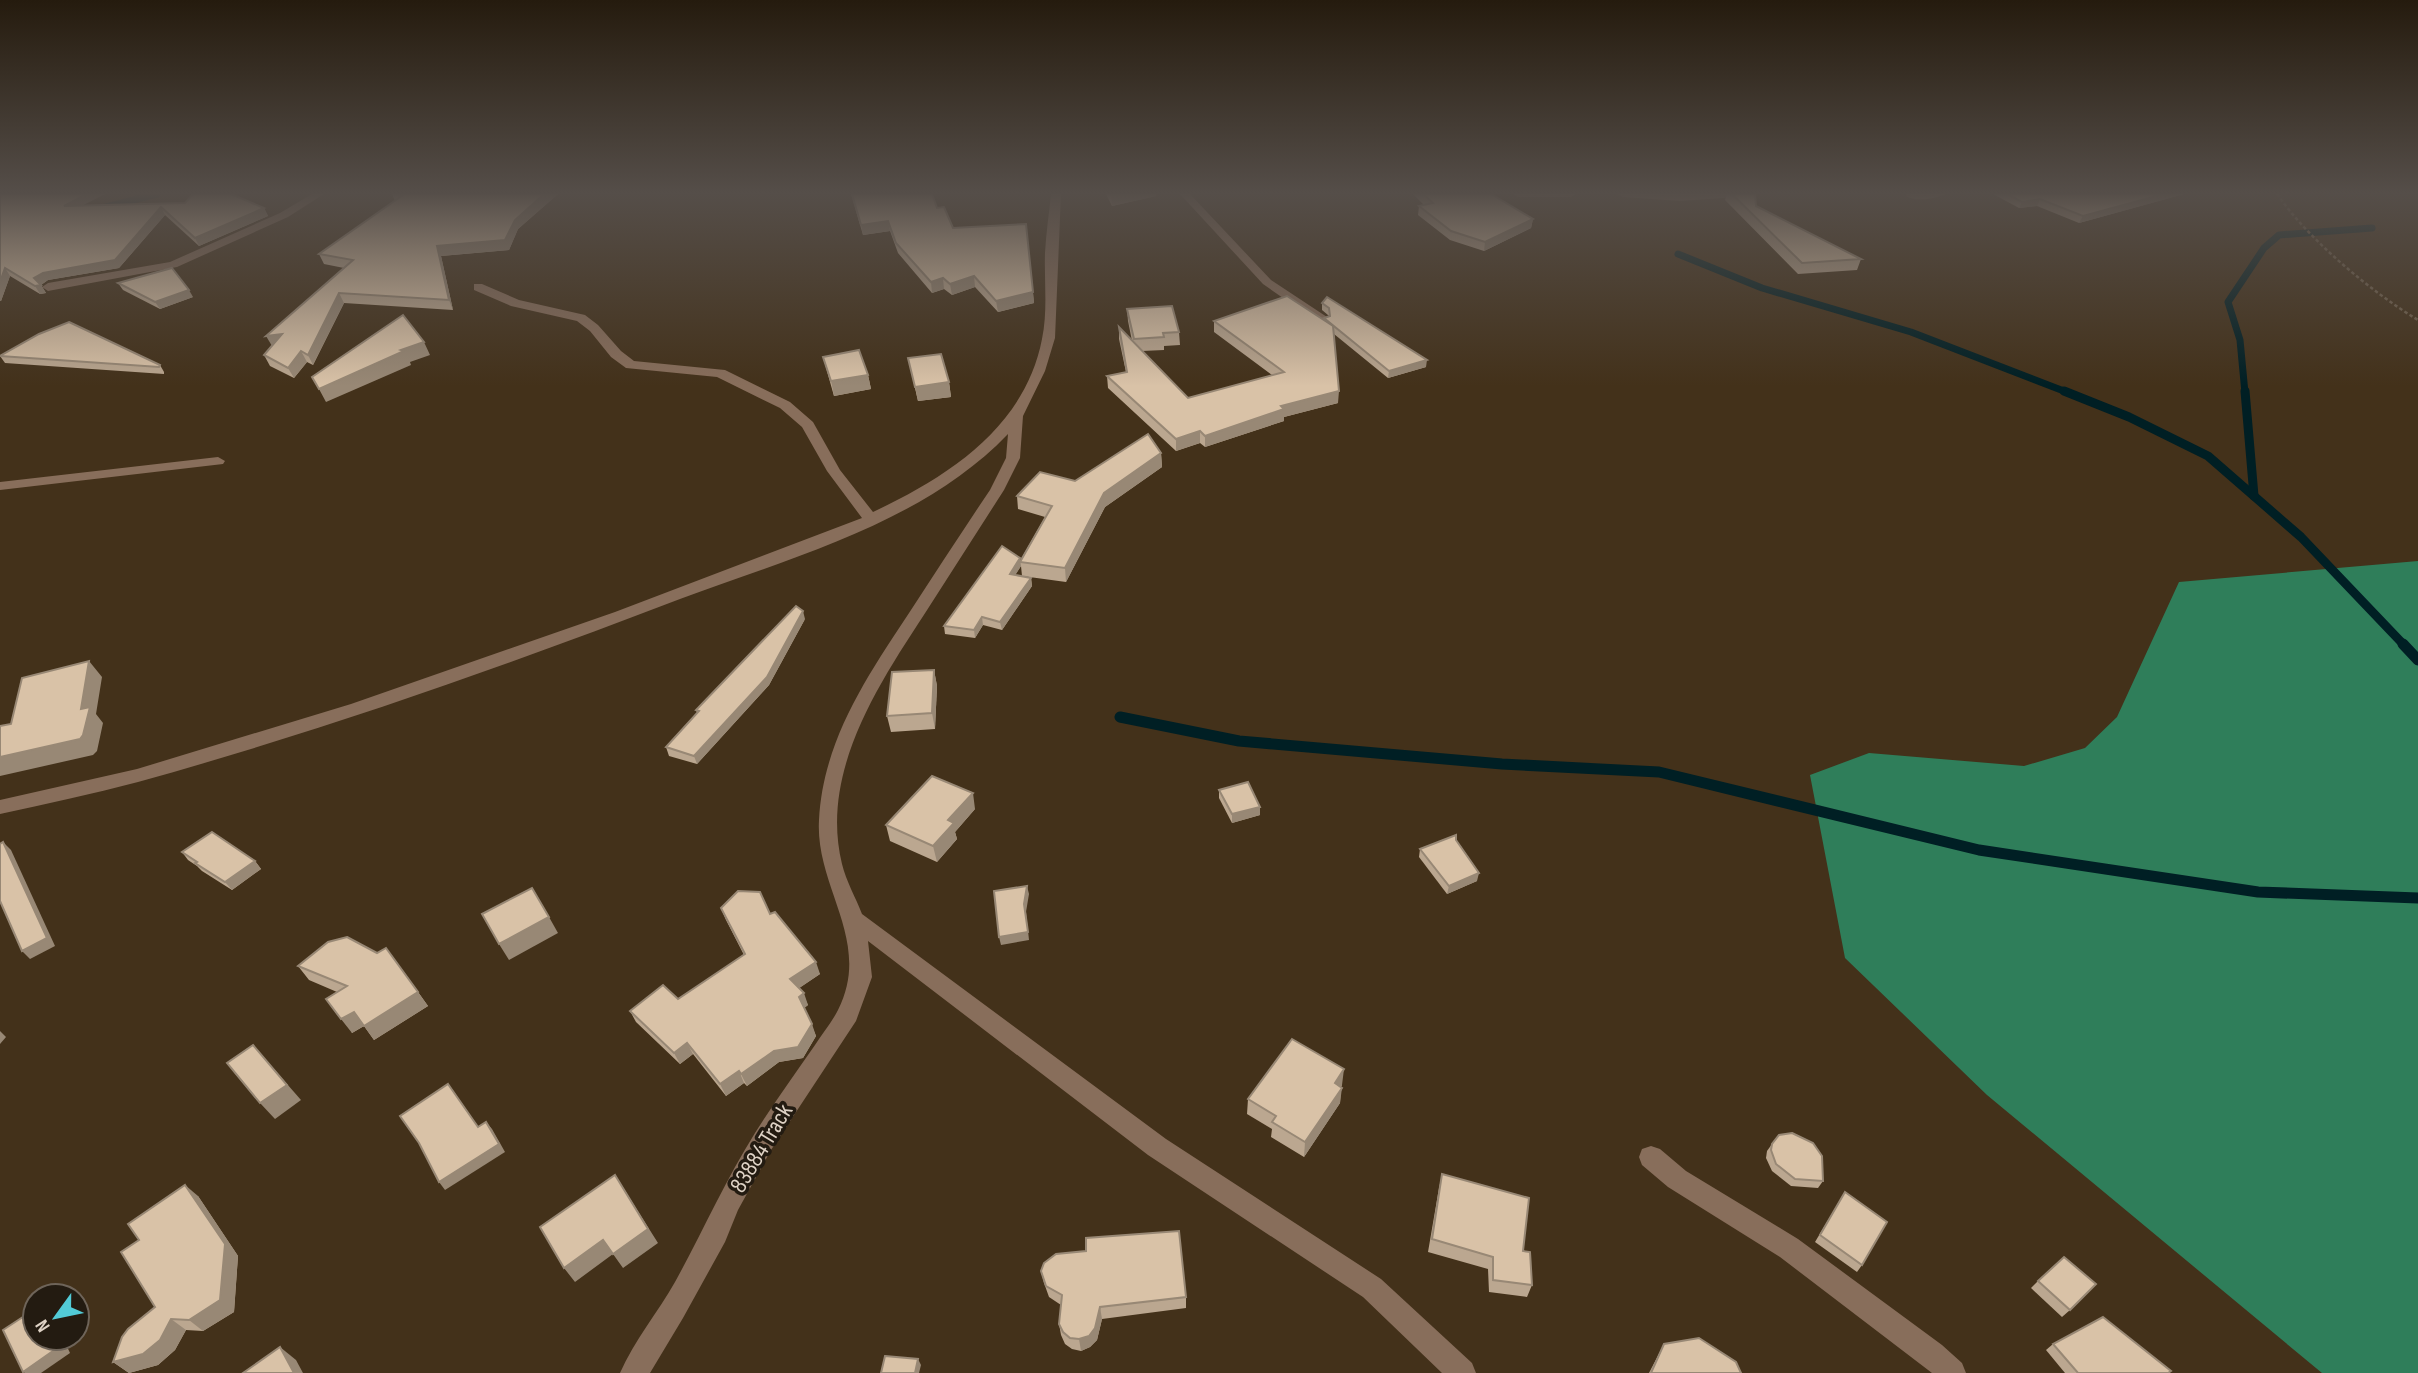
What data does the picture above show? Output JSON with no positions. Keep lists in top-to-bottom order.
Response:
{
  "streets": {
    "street": ["83884 Track"]
  },
  "north": "bottom left"
}
